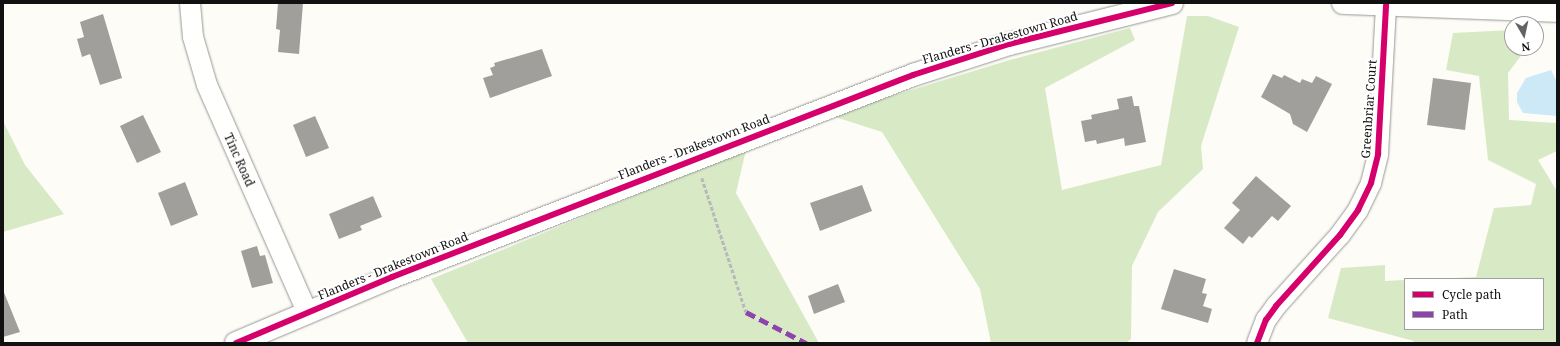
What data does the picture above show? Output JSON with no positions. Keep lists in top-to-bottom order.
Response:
{
  "streets": {
    "street": ["Flanders - Drakestown Road", "Greenbriar Court", "Tinc Road"]
  },
  "crossings": [
    ["Flanders - Drakestown Road", "Tinc Road"]
  ],
  "legend": ["Cycle path", "Path"],
  "north": "bottom"
}
